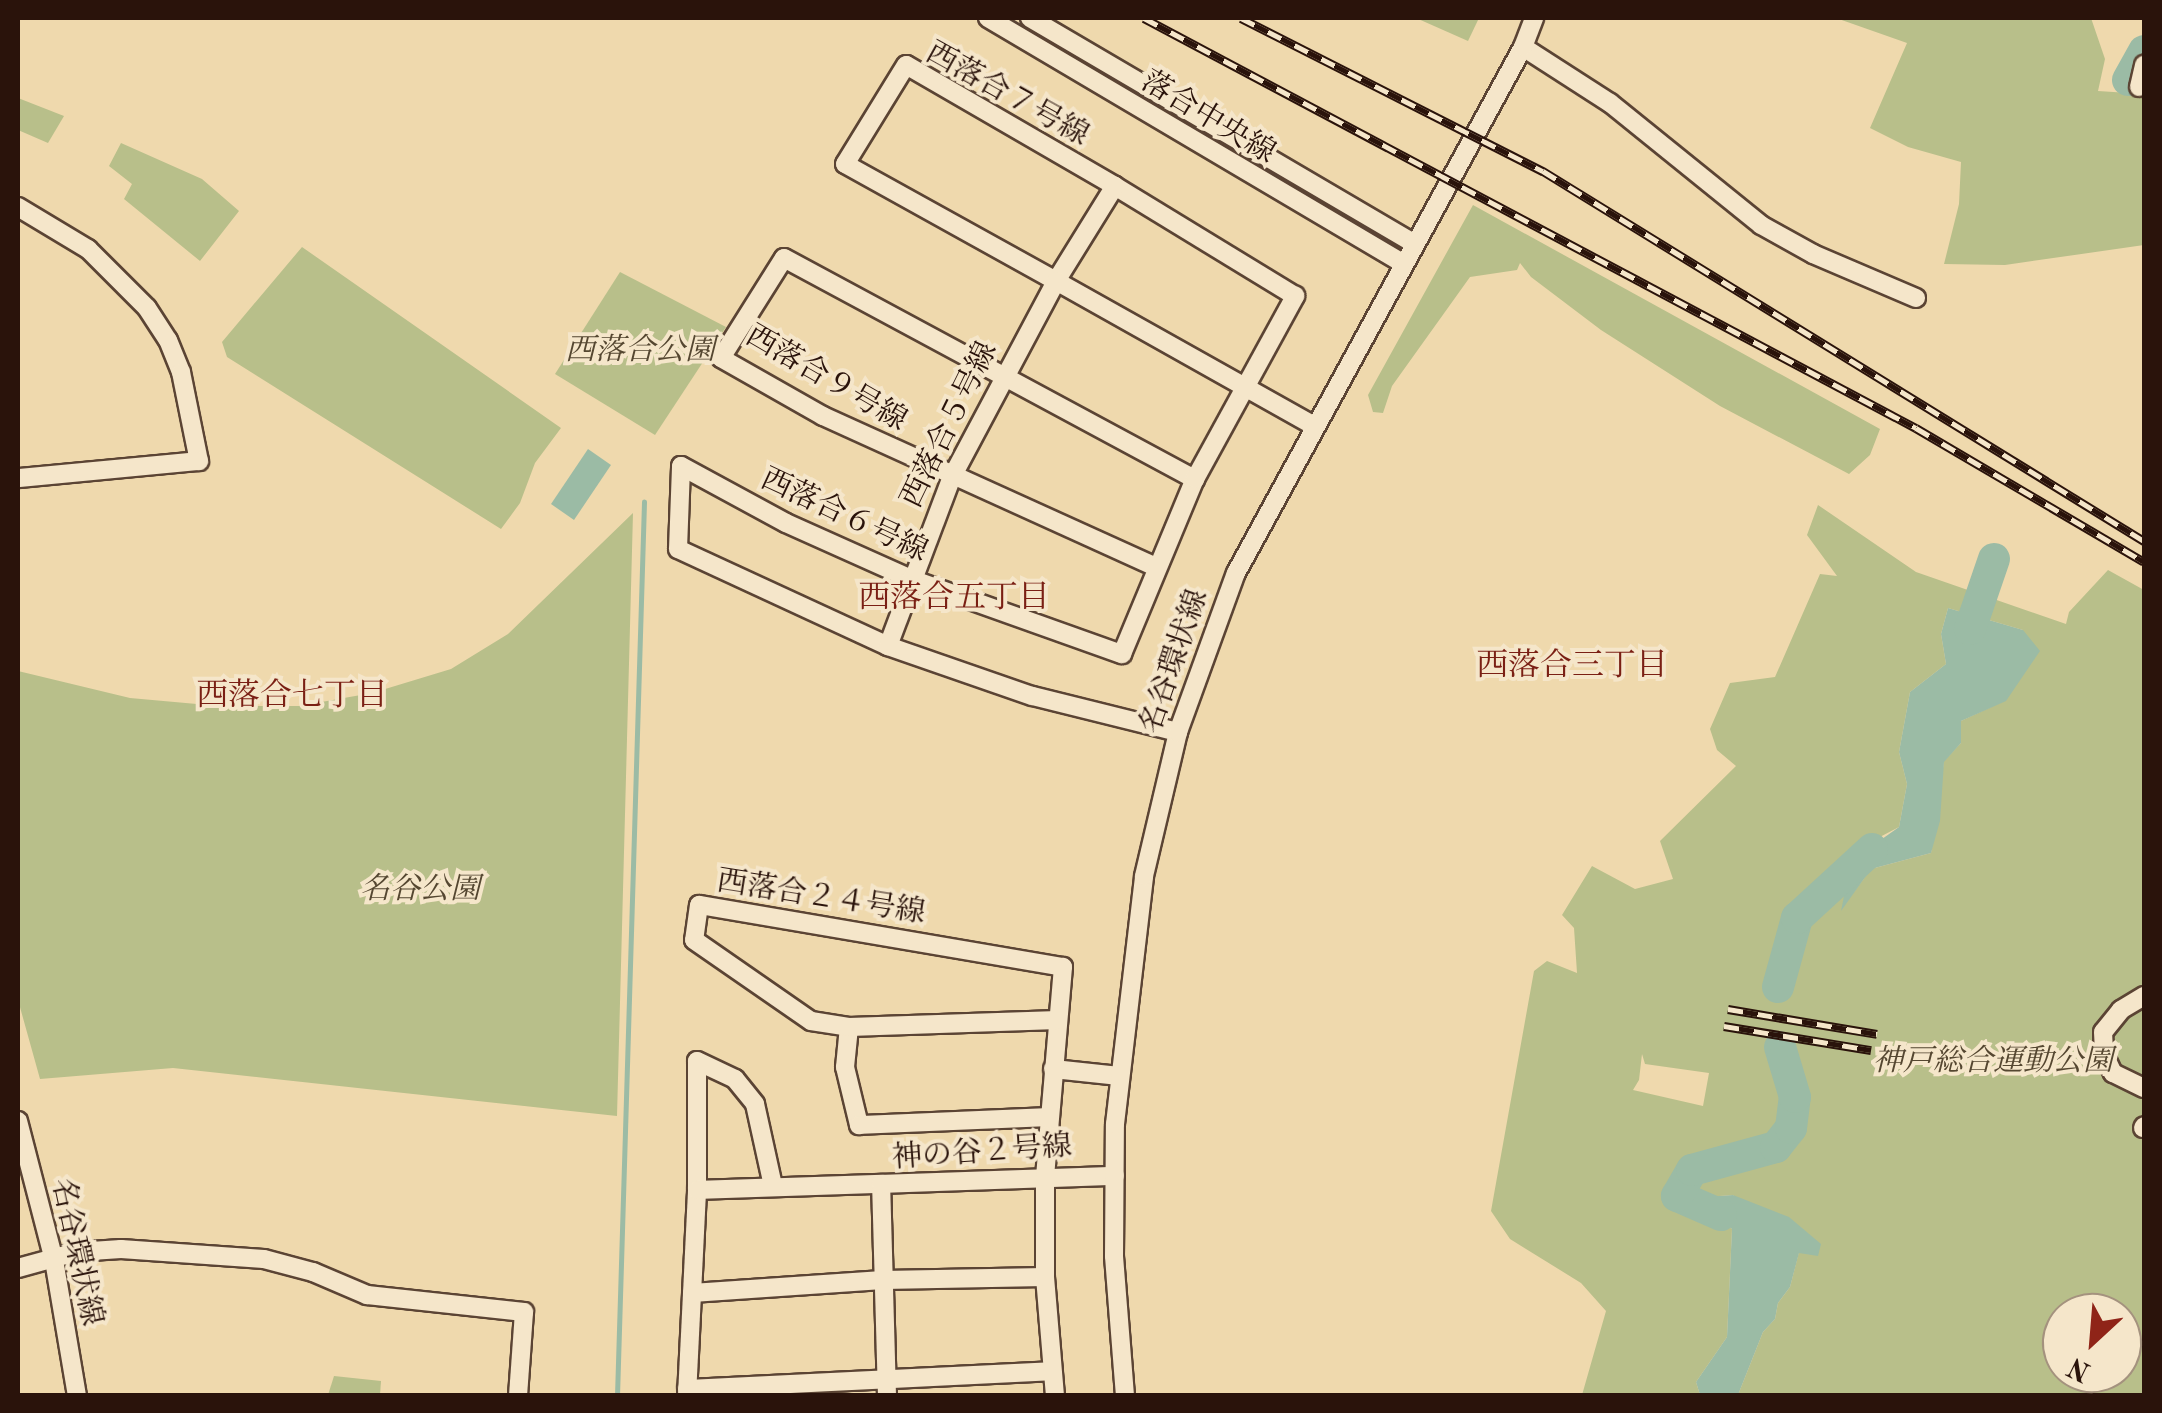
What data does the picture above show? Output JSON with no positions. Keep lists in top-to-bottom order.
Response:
{
  "streets": {
    "street": [
      "西落合７号線",
      "落合中央線",
      "西落合９号線",
      "西落合５号線",
      "西落合６号線",
      "名谷環状線",
      "西落合２４号線",
      "神の谷２号線"
    ]
  },
  "crossings": [
    ["西落合７号線", "西落合５号線"],
    ["西落合７号線", "西落合６号線"],
    ["落合中央線", "名谷環状線"],
    ["西落合９号線", "西落合５号線"],
    ["西落合９号線", "西落合６号線"],
    ["西落合５号線", "西落合６号線"],
    ["名谷環状線", "神の谷２号線"],
    ["西落合２４号線", "神の谷２号線"]
  ],
  "districts": ["西落合五丁目", "西落合三丁目", "西落合七丁目"],
  "parks": ["西落合公園", "名谷公園", "神戸総合運動公園"],
  "north": "bottom left"
}
